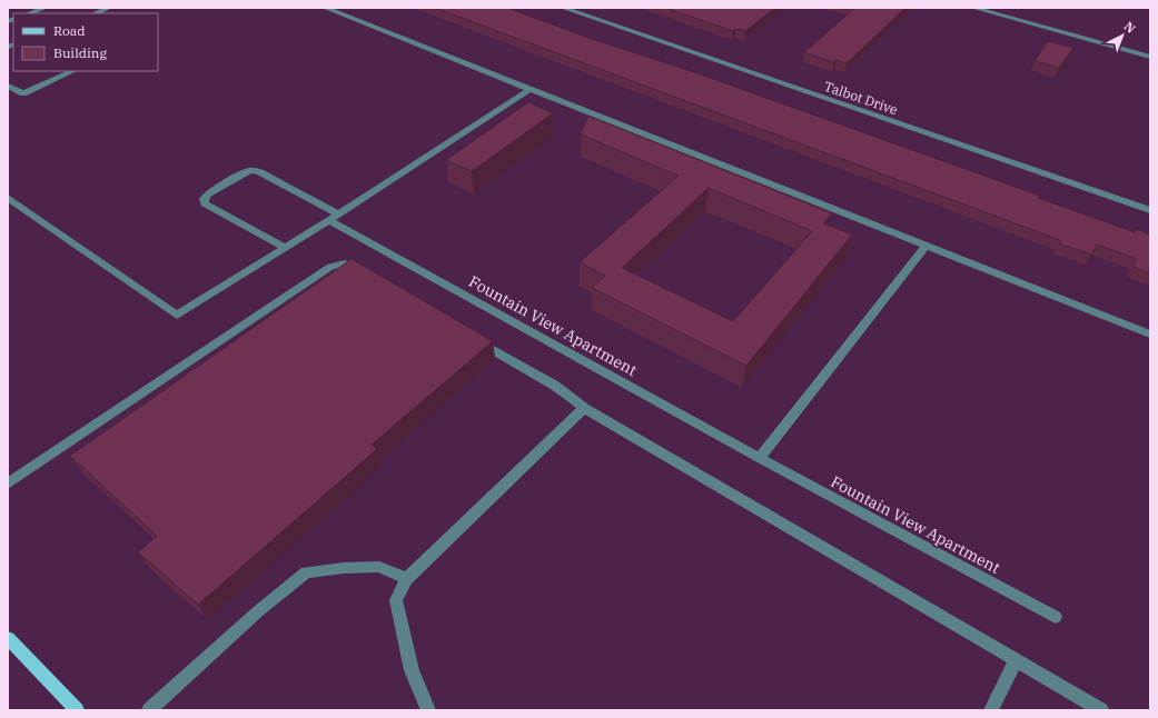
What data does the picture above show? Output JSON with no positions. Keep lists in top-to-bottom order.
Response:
{
  "streets": {
    "street": ["Talbot Drive", "Fountain View Apartment"]
  },
  "legend": ["Road", "Building"],
  "north": "top right"
}
